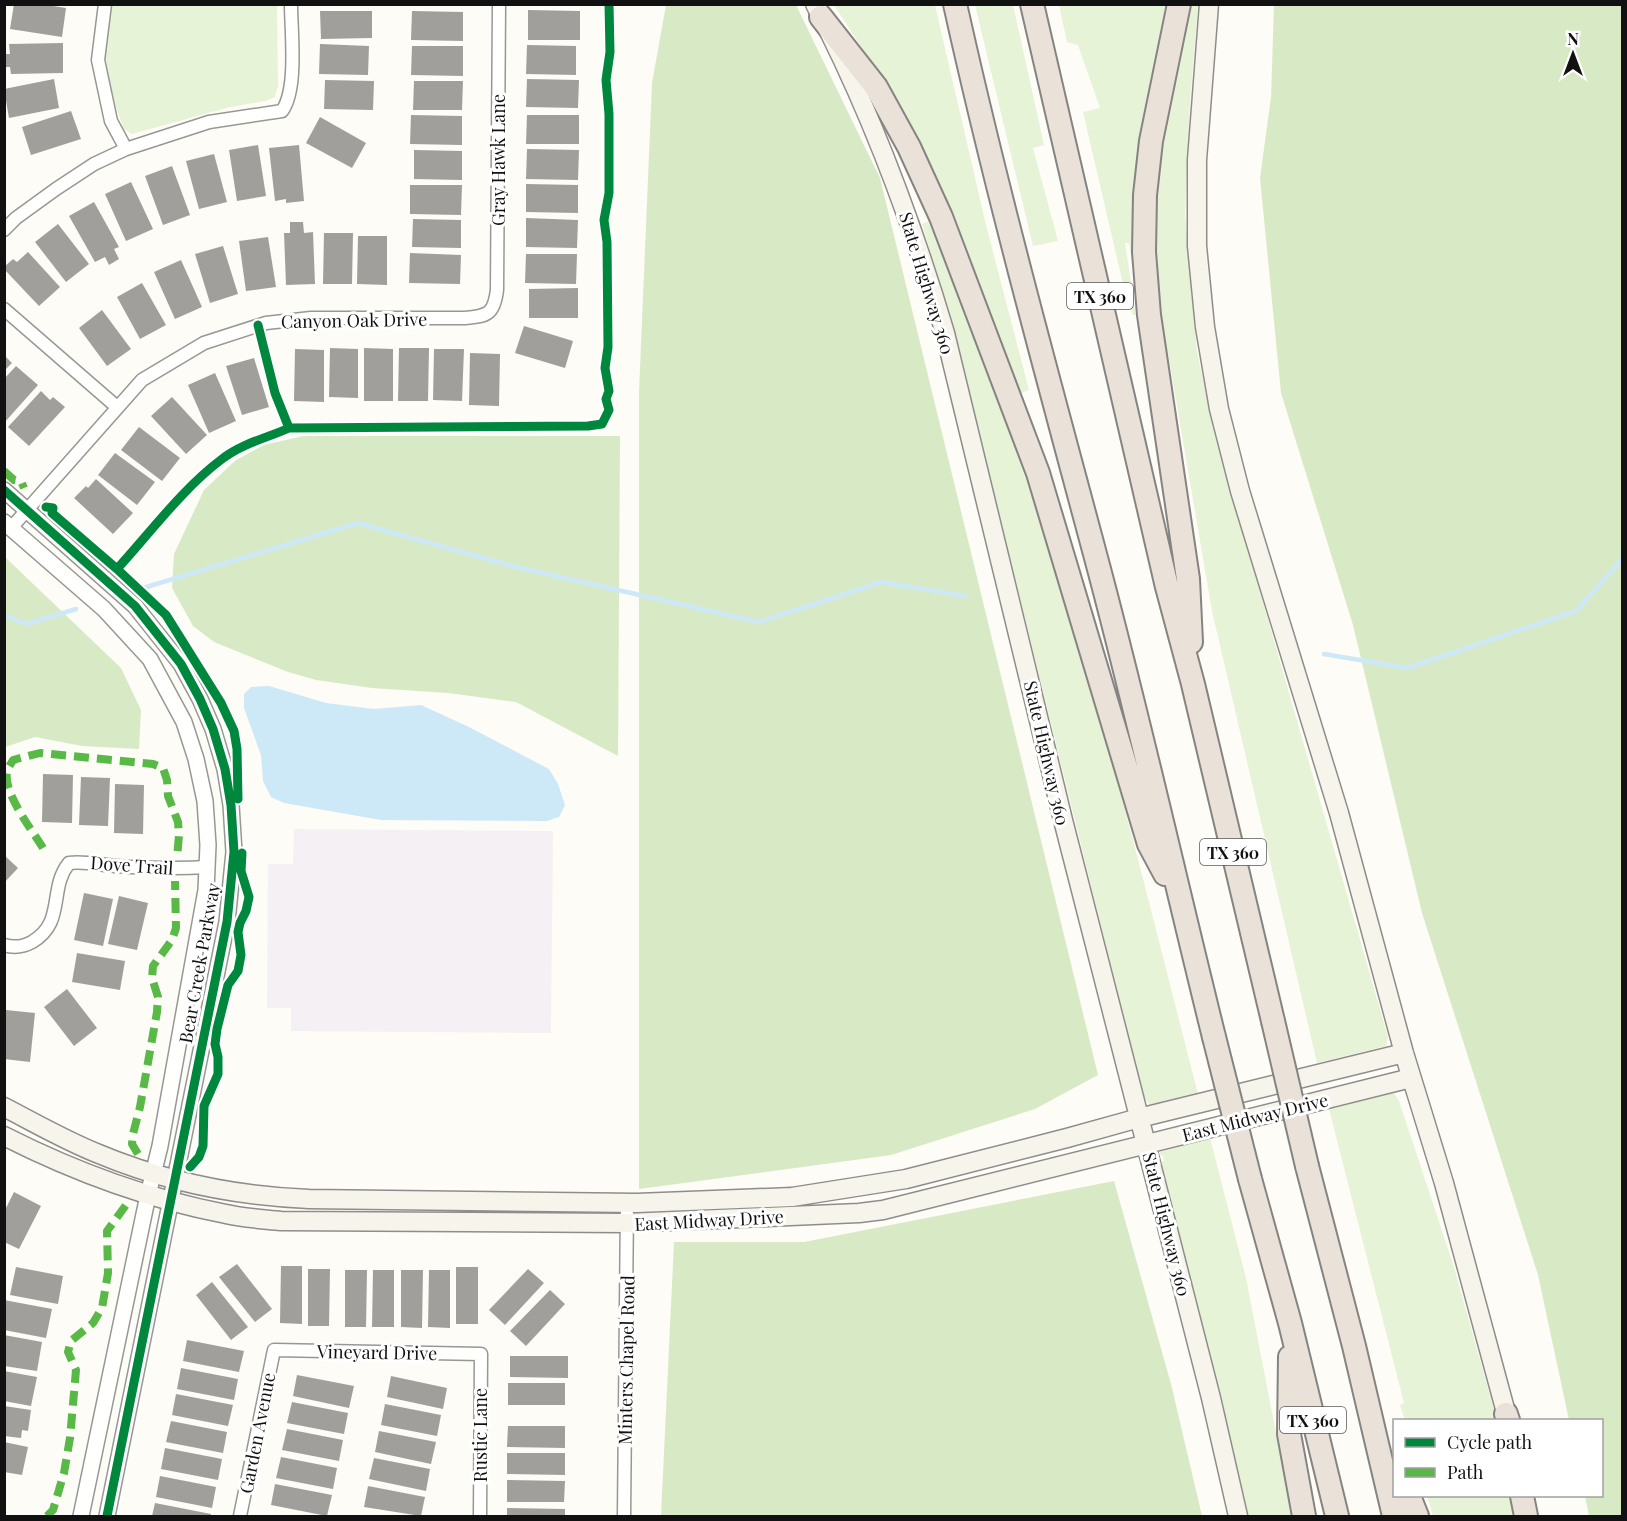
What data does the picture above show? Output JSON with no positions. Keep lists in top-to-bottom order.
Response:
{
  "streets": {
    "highway": ["TX 360"],
    "main road": ["State Highway 360", "East Midway Drive"],
    "street": [
      "Gray Hawk Lane",
      "Canyon Oak Drive",
      "Dove Trail",
      "Bear Creek Parkway",
      "Vineyard Drive",
      "Minters Chapel Road",
      "Garden Avenue",
      "Rustic Lane"
    ]
  },
  "crossings": [
    ["Gray Hawk Lane", "Canyon Oak Drive"],
    ["State Highway 360", "East Midway Drive"],
    ["Canyon Oak Drive", "Bear Creek Parkway"],
    ["Dove Trail", "Bear Creek Parkway"],
    ["Bear Creek Parkway", "East Midway Drive"],
    ["East Midway Drive", "Minters Chapel Road"],
    ["Vineyard Drive", "Garden Avenue"],
    ["Vineyard Drive", "Rustic Lane"]
  ],
  "legend": ["Cycle path", "Path"],
  "north": "top"
}
